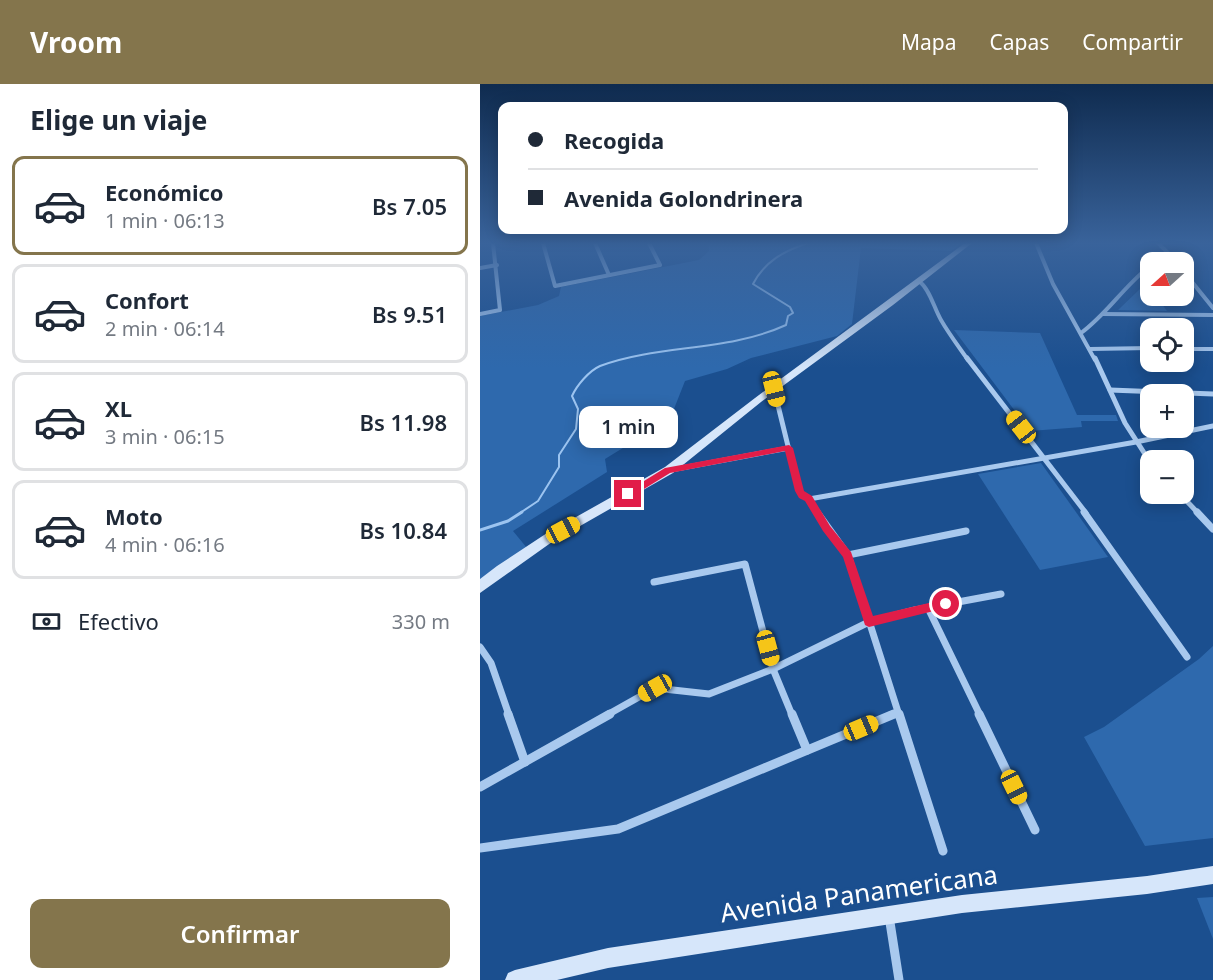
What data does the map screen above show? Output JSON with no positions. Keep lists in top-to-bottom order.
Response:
{
  "streets": {
    "street": ["Avenida Panamericana"]
  },
  "north": "left",
  "page": {
    "header": "Vroom",
    "nav": ["Mapa", "Capas", "Compartir"],
    "heading": "Elige un viaje",
    "banner": ["Recogida", "Avenida Golondrinera"],
    "list": [
      {
        "name": "Económico",
        "note": "1 min · 06:13",
        "value": "Bs 7.05"
      },
      {
        "name": "Confort",
        "note": "2 min · 06:14",
        "value": "Bs 9.51"
      },
      {
        "name": "XL",
        "note": "3 min · 06:15",
        "value": "Bs 11.98"
      },
      {
        "name": "Moto",
        "note": "4 min · 06:16",
        "value": "Bs 10.84"
      }
    ],
    "map_buttons": ["+", "−"],
    "bubble": "1 min",
    "pay": ["Efectivo", "330 m"],
    "buttons": "Confirmar"
  }
}
